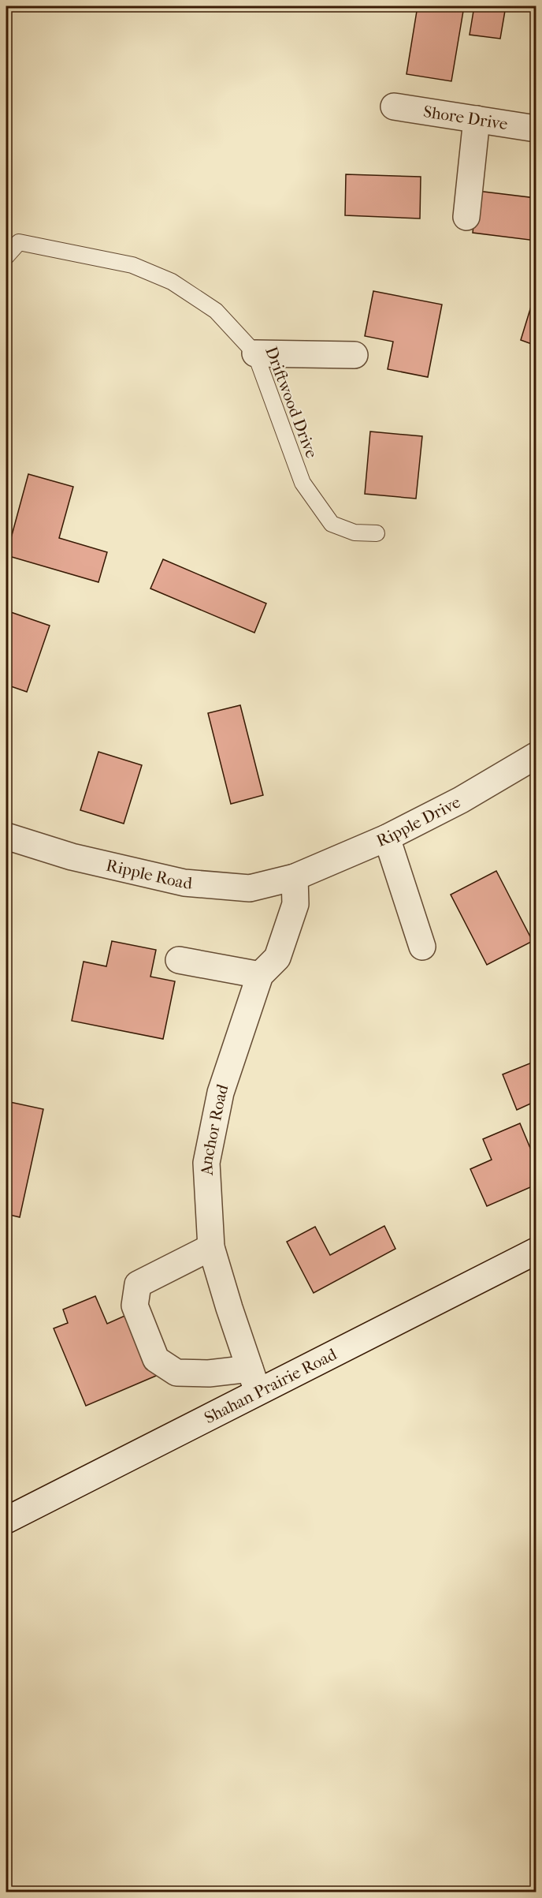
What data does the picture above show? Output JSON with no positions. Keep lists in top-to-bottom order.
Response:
{
  "streets": {
    "street": [
      "Shore Drive",
      "Ripple Drive",
      "Ripple Road",
      "Anchor Road",
      "Shahan Prairie Road"
    ],
    "lane": ["Driftwood Drive"]
  },
  "crossings": [
    ["Ripple Drive", "Ripple Road"],
    ["Ripple Drive", "Anchor Road"],
    ["Ripple Road", "Anchor Road"],
    ["Anchor Road", "Shahan Prairie Road"]
  ]
}
